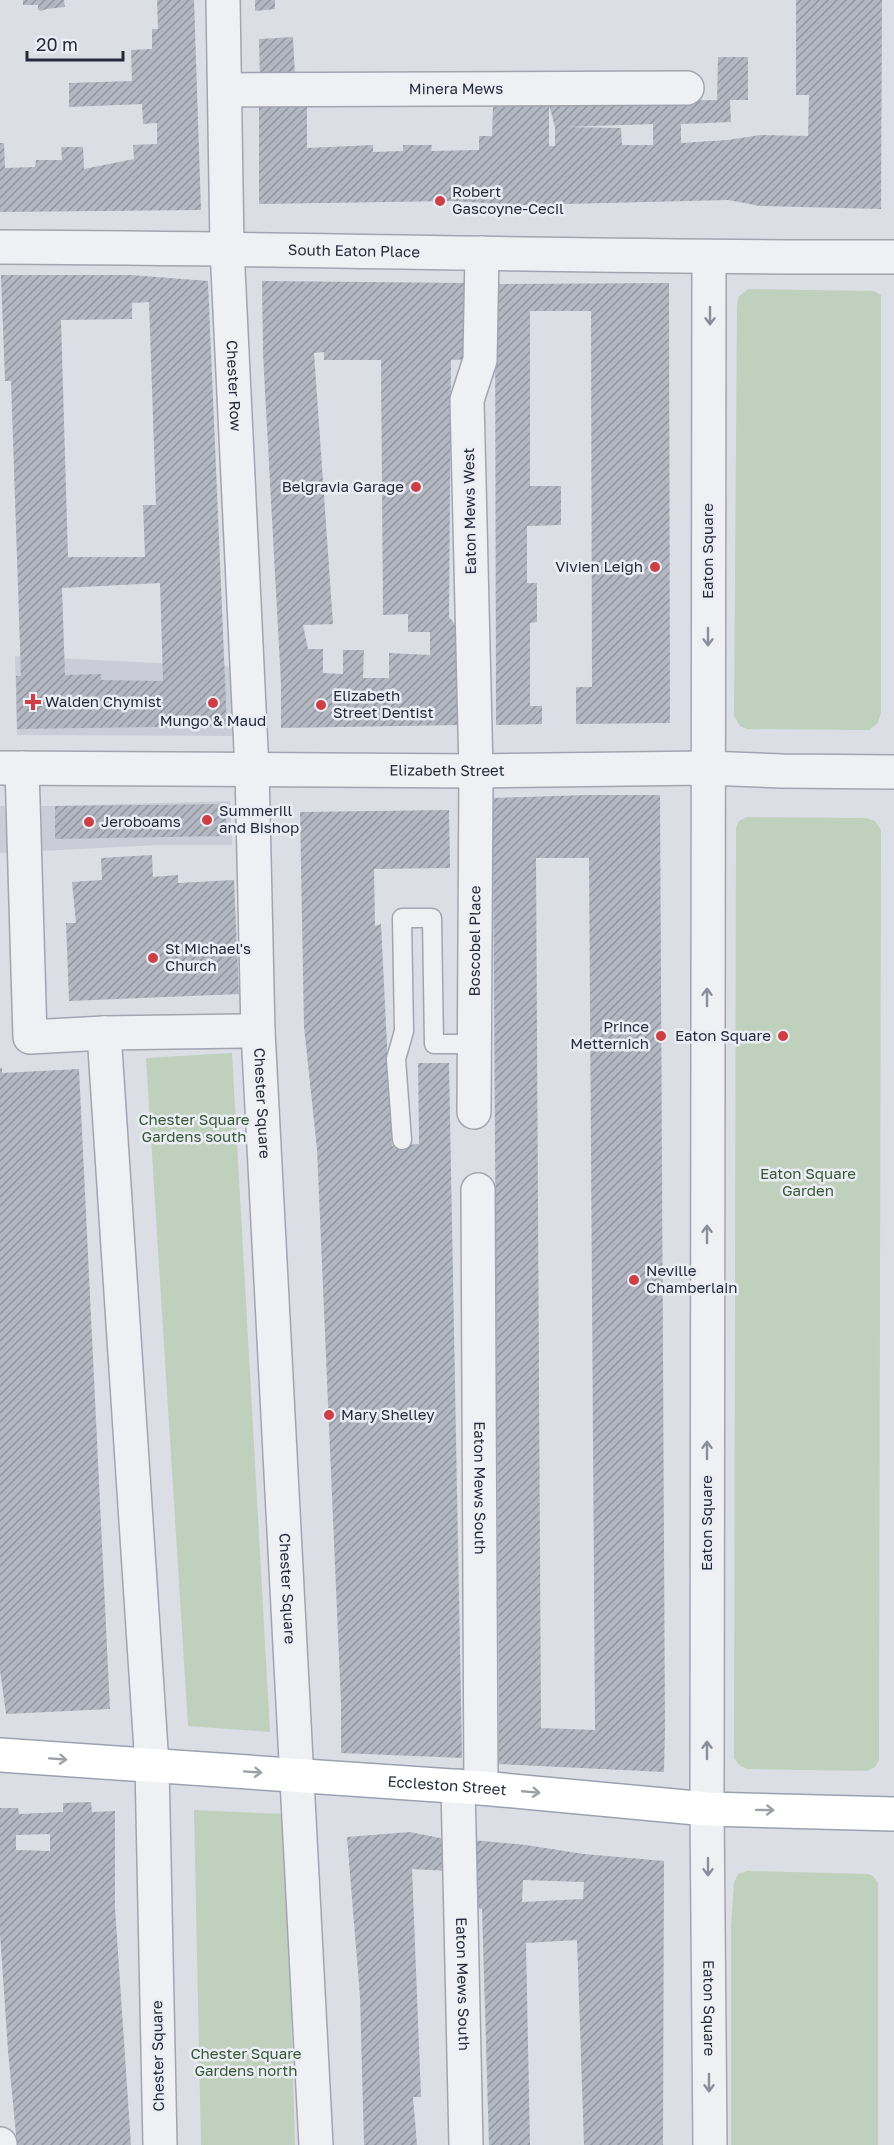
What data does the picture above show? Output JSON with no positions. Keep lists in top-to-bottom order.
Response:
{
  "streets": {
    "main road": ["Eccleston Street"],
    "street": [
      "Minera Mews",
      "South Eaton Place",
      "Chester Row",
      "Eaton Mews West",
      "Eaton Square",
      "Elizabeth Street",
      "Boscobel Place",
      "Chester Square",
      "Eaton Mews South"
    ]
  },
  "crossings": [
    ["Minera Mews", "Chester Row"],
    ["South Eaton Place", "Chester Row"],
    ["South Eaton Place", "Eaton Mews West"],
    ["South Eaton Place", "Eaton Square"],
    ["Chester Row", "Elizabeth Street"],
    ["Chester Row", "Chester Square"],
    ["Eaton Mews West", "Elizabeth Street"],
    ["Eaton Mews West", "Boscobel Place"],
    ["Eaton Square", "Elizabeth Street"],
    ["Eaton Square", "Eccleston Street"],
    ["Elizabeth Street", "Boscobel Place"],
    ["Elizabeth Street", "Chester Square"],
    ["Chester Square", "Eccleston Street"],
    ["Eaton Mews South", "Eccleston Street"]
  ],
  "one_way": ["Eccleston Street"],
  "parks": ["Chester Square Gardens south", "Eaton Square Garden", "Chester Square Gardens north"],
  "places": {
    "other": [
      "Robert Gascoyne-Cecil",
      "Belgravia Garage",
      "Vivien Leigh",
      "Mungo & Maud",
      "Elizabeth Street Dentist",
      "Summerill and Bishop",
      "Jeroboams",
      "St Michael's Church",
      "Prince Metternich",
      "Eaton Square",
      "Neville Chamberlain",
      "Mary Shelley"
    ],
    "health": ["Walden Chymist"]
  },
  "scale_bar": "20 m"
}
